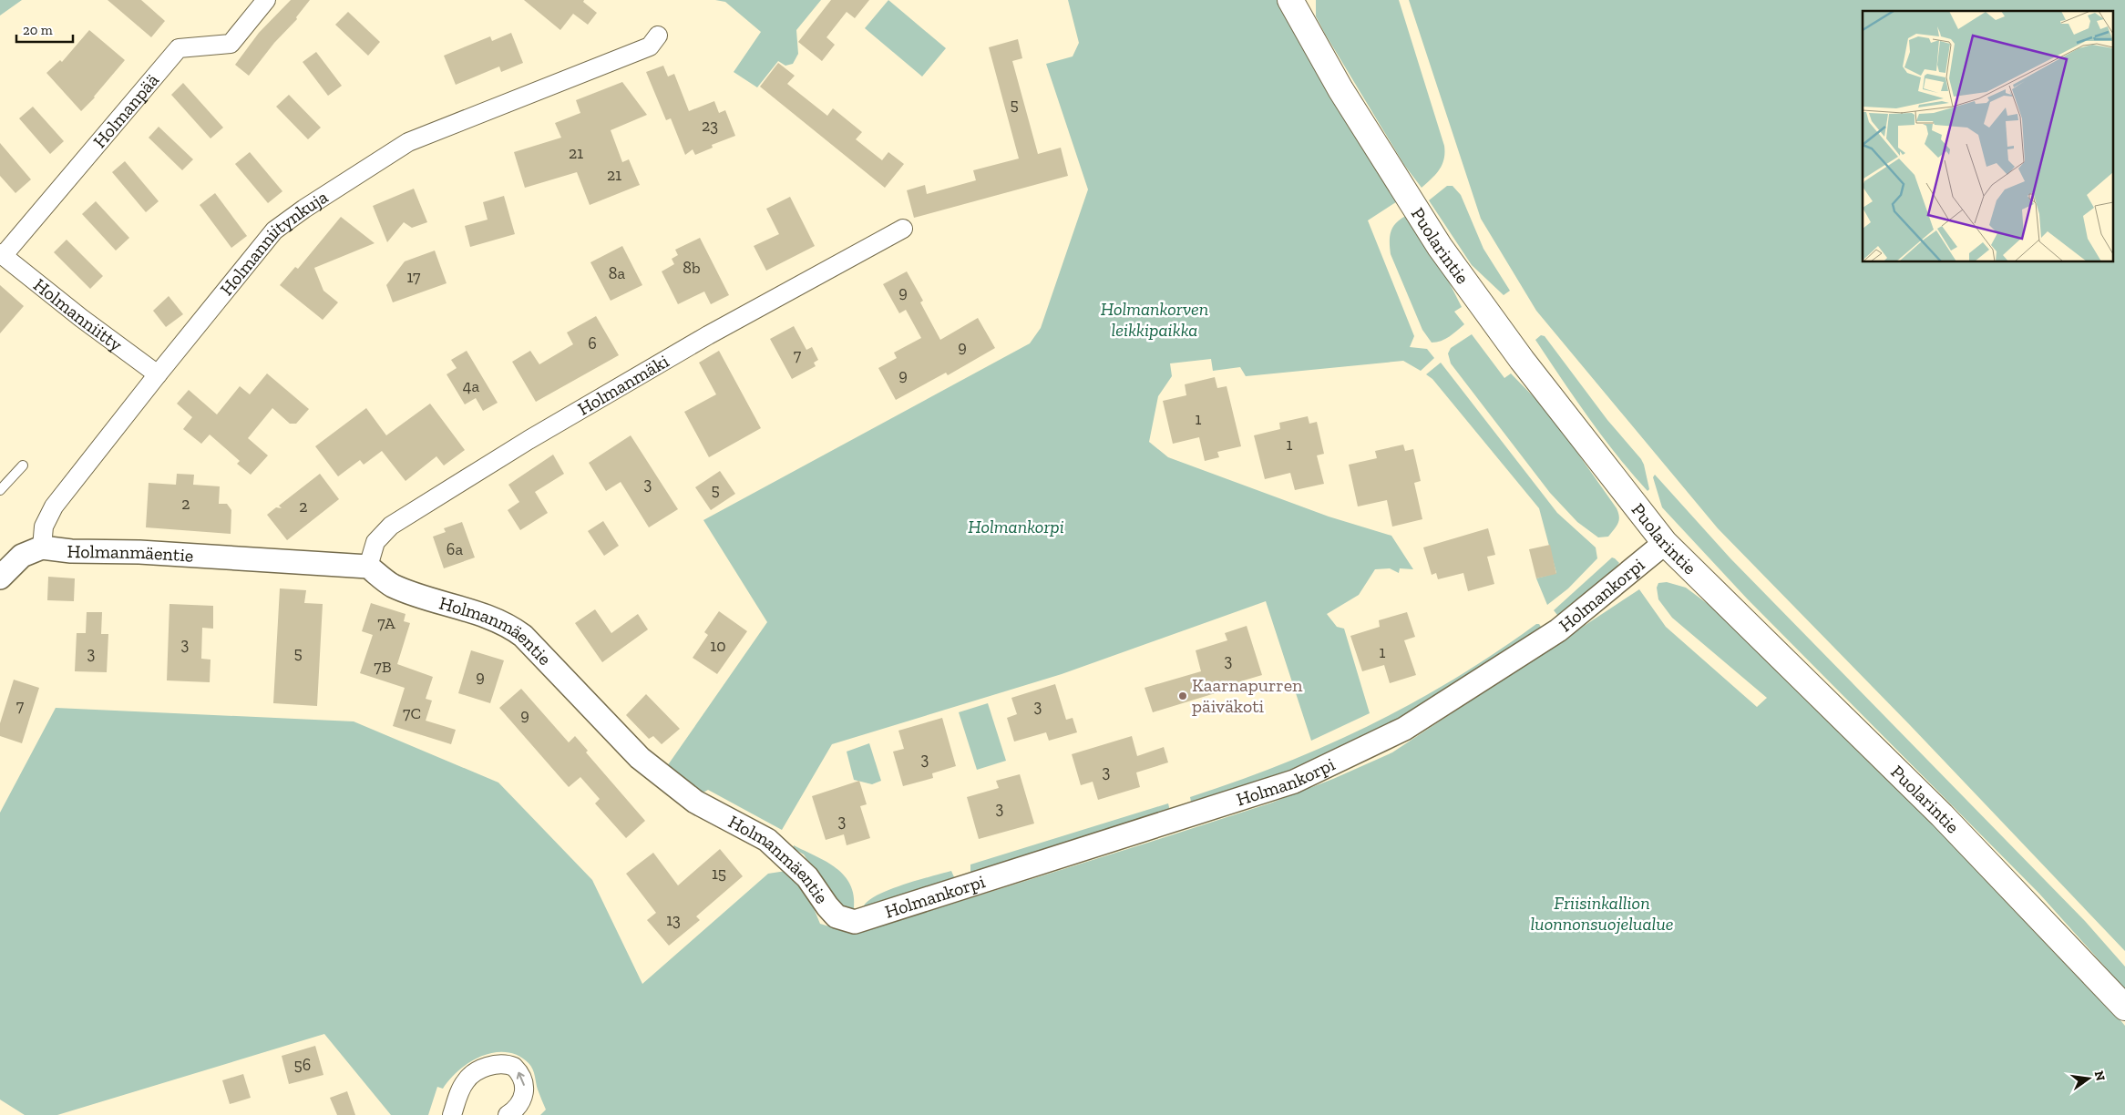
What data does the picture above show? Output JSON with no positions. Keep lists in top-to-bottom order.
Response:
{
  "streets": {
    "main road": ["Puolarintie"],
    "street": [
      "Holmanpää",
      "Holmanniitynkuja",
      "Holmanniitty",
      "Holmanmäki",
      "Holmanmäentie",
      "Holmankorpi"
    ]
  },
  "crossings": [
    ["Holmanpää", "Holmanniitty"],
    ["Holmanniitynkuja", "Holmanniitty"],
    ["Holmanniitynkuja", "Holmanmäentie"],
    ["Puolarintie", "Holmankorpi"],
    ["Holmanmäki", "Holmanmäentie"],
    ["Holmanmäentie", "Holmankorpi"]
  ],
  "parks": ["Holmankorven leikkipaikka", "Holmankorpi", "Friisinkallion luonnonsuojelualue"],
  "places": ["Kaarnapurren päiväkoti"],
  "house_numbers": [
    "5",
    "23",
    "21",
    "21",
    "8b",
    "8a",
    "17",
    "9",
    "6",
    "9",
    "7",
    "9",
    "4a",
    "1",
    "1",
    "3",
    "5",
    "2",
    "2",
    "6a",
    "7A",
    "3",
    "10",
    "1",
    "3",
    "5",
    "3",
    "7B",
    "9",
    "7",
    "3",
    "7C",
    "9",
    "3",
    "3",
    "3",
    "3",
    "15",
    "13",
    "56"
  ],
  "scale_bar": "20 m",
  "north": "right"
}
